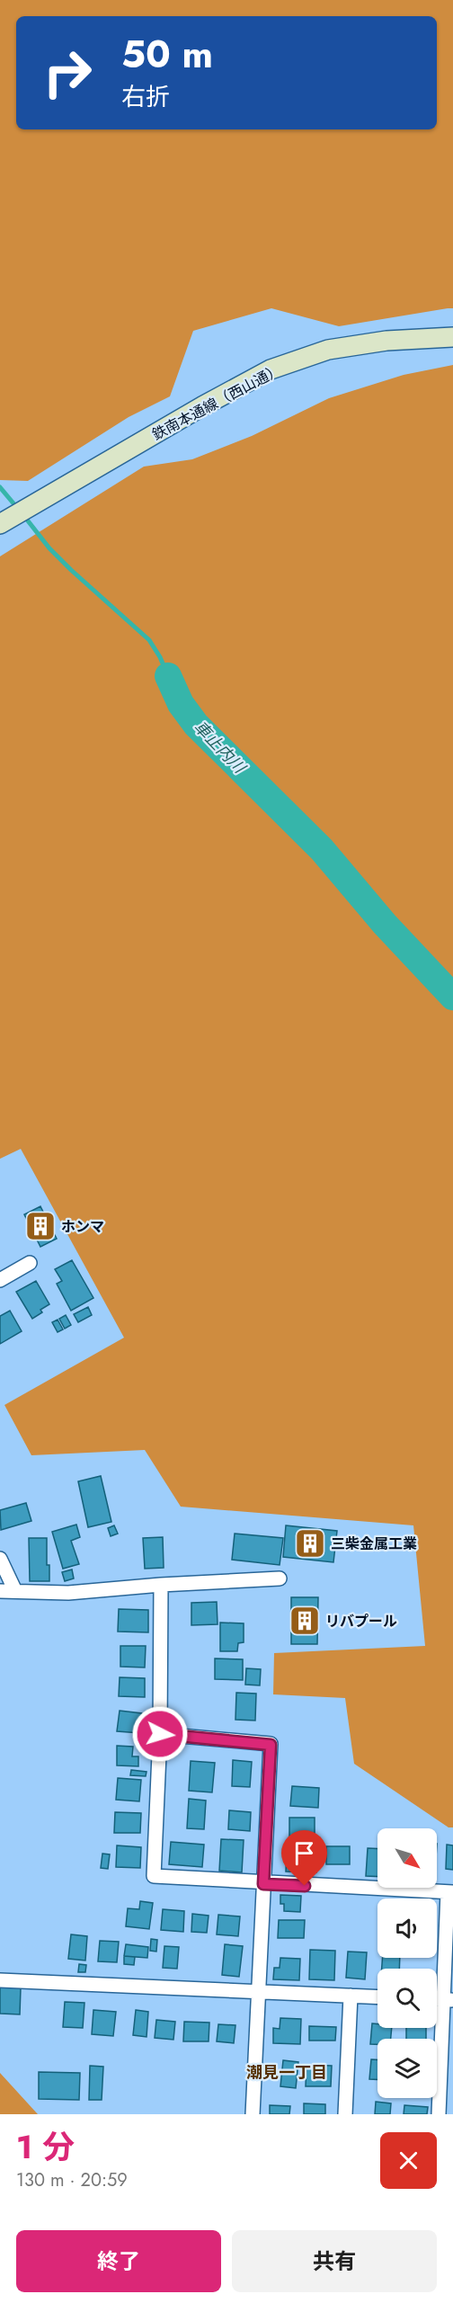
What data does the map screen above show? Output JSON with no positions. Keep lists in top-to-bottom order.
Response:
{
  "streets": {
    "street": ["鉄南本通線（西山通）"]
  },
  "districts": ["潮見一丁目"],
  "water": ["車止内川"],
  "places": {
    "building": ["ホンマ", "三柴金属工業", "リバプール"]
  },
  "north": "bottom right",
  "page": {
    "turn": ["50 m", "右折"],
    "heading": ["1 分", "130 m · 20:59"],
    "buttons": ["終了", "共有"]
  }
}
